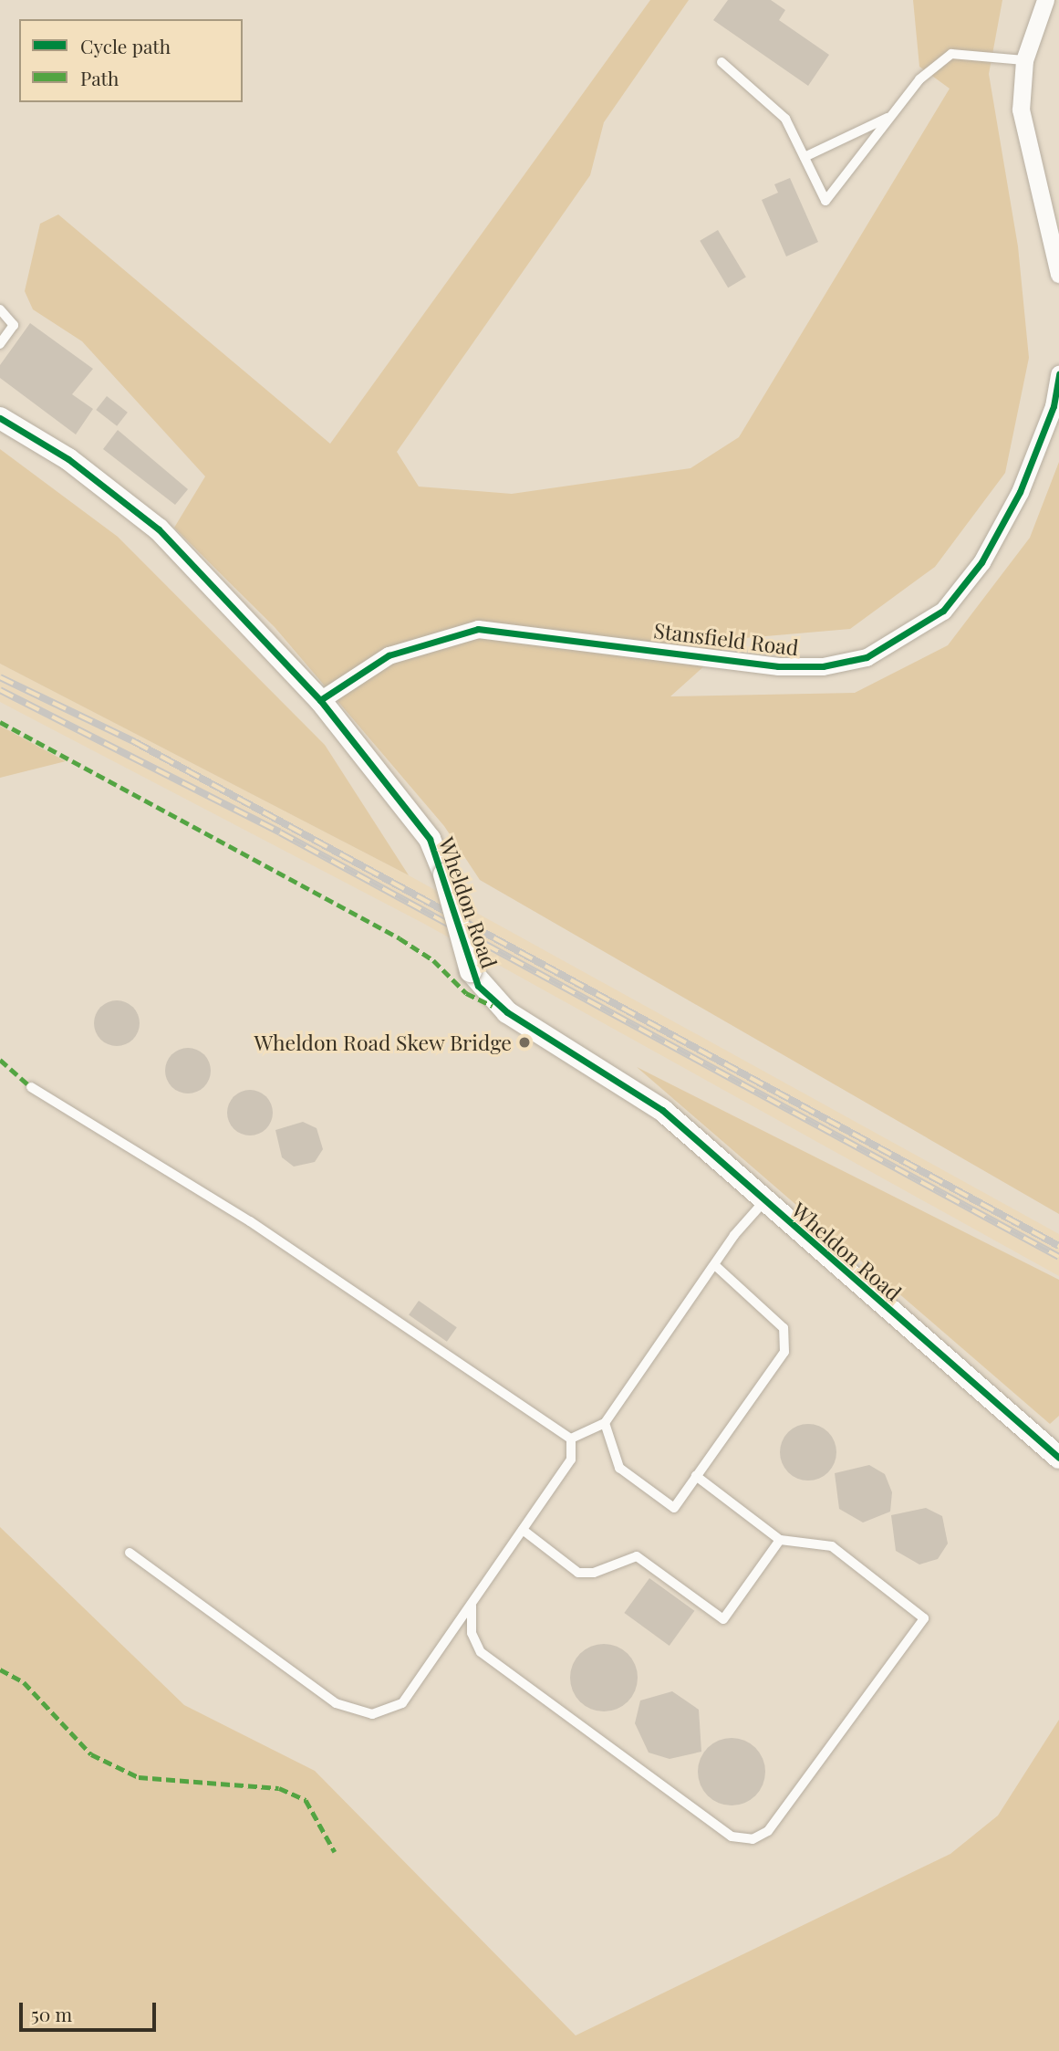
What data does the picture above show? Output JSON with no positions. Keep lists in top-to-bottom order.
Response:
{
  "streets": {
    "street": ["Stansfield Road", "Wheldon Road"]
  },
  "crossings": [
    ["Stansfield Road", "Wheldon Road"]
  ],
  "places": ["Wheldon Road Skew Bridge"],
  "legend": ["Cycle path", "Path"],
  "scale_bar": "50 m"
}
